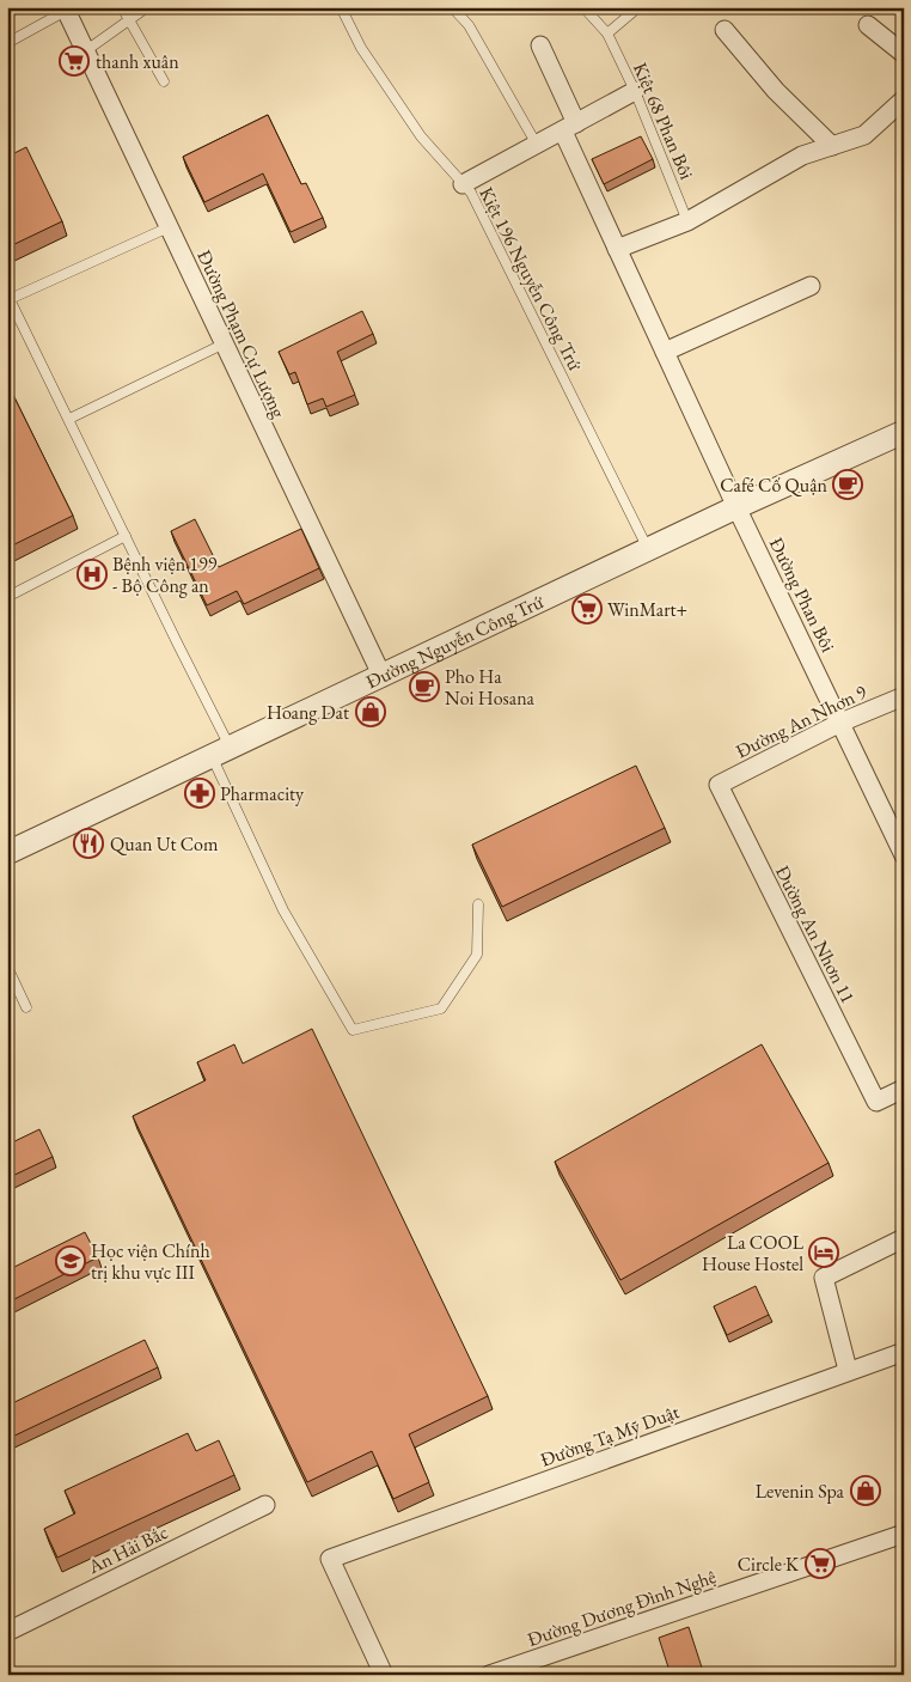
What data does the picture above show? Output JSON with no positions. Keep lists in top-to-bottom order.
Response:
{
  "streets": {
    "street": [
      "Đường Phạm Cự Lượng",
      "Đường Phan Bôi",
      "Đường Nguyễn Công Trứ",
      "Đường An Nhơn 9",
      "Đường An Nhơn 11",
      "Đường Tạ Mỹ Duật",
      "An Hải Bắc",
      "Đường Dương Đình Nghệ"
    ],
    "lane": ["Kiệt 68 Phan Bôi", "Kiệt 196 Nguyễn Công Trứ"]
  },
  "crossings": [
    ["Kiệt 196 Nguyễn Công Trứ", "Đường Nguyễn Công Trứ"],
    ["Đường Phạm Cự Lượng", "Đường Nguyễn Công Trứ"],
    ["Đường Phan Bôi", "Đường Nguyễn Công Trứ"],
    ["Đường Phan Bôi", "Đường An Nhơn 9"],
    ["Đường An Nhơn 9", "Đường An Nhơn 11"]
  ],
  "places": {
    "supermarket": ["thanh xuân", "WinMart+", "Circle K"],
    "cafe": ["Café Cố Quận", "Pho Ha Noi Hosana"],
    "hospital": ["Bệnh viện 199 - Bộ Công an"],
    "shop": ["Hoang Dat", "Levenin Spa"],
    "pharmacy": ["Pharmacity"],
    "restaurant": ["Quan Ut Com"],
    "hotel": ["La COOL House Hostel"],
    "school or university": ["Học viện Chính trị khu vực III"]
  }
}
